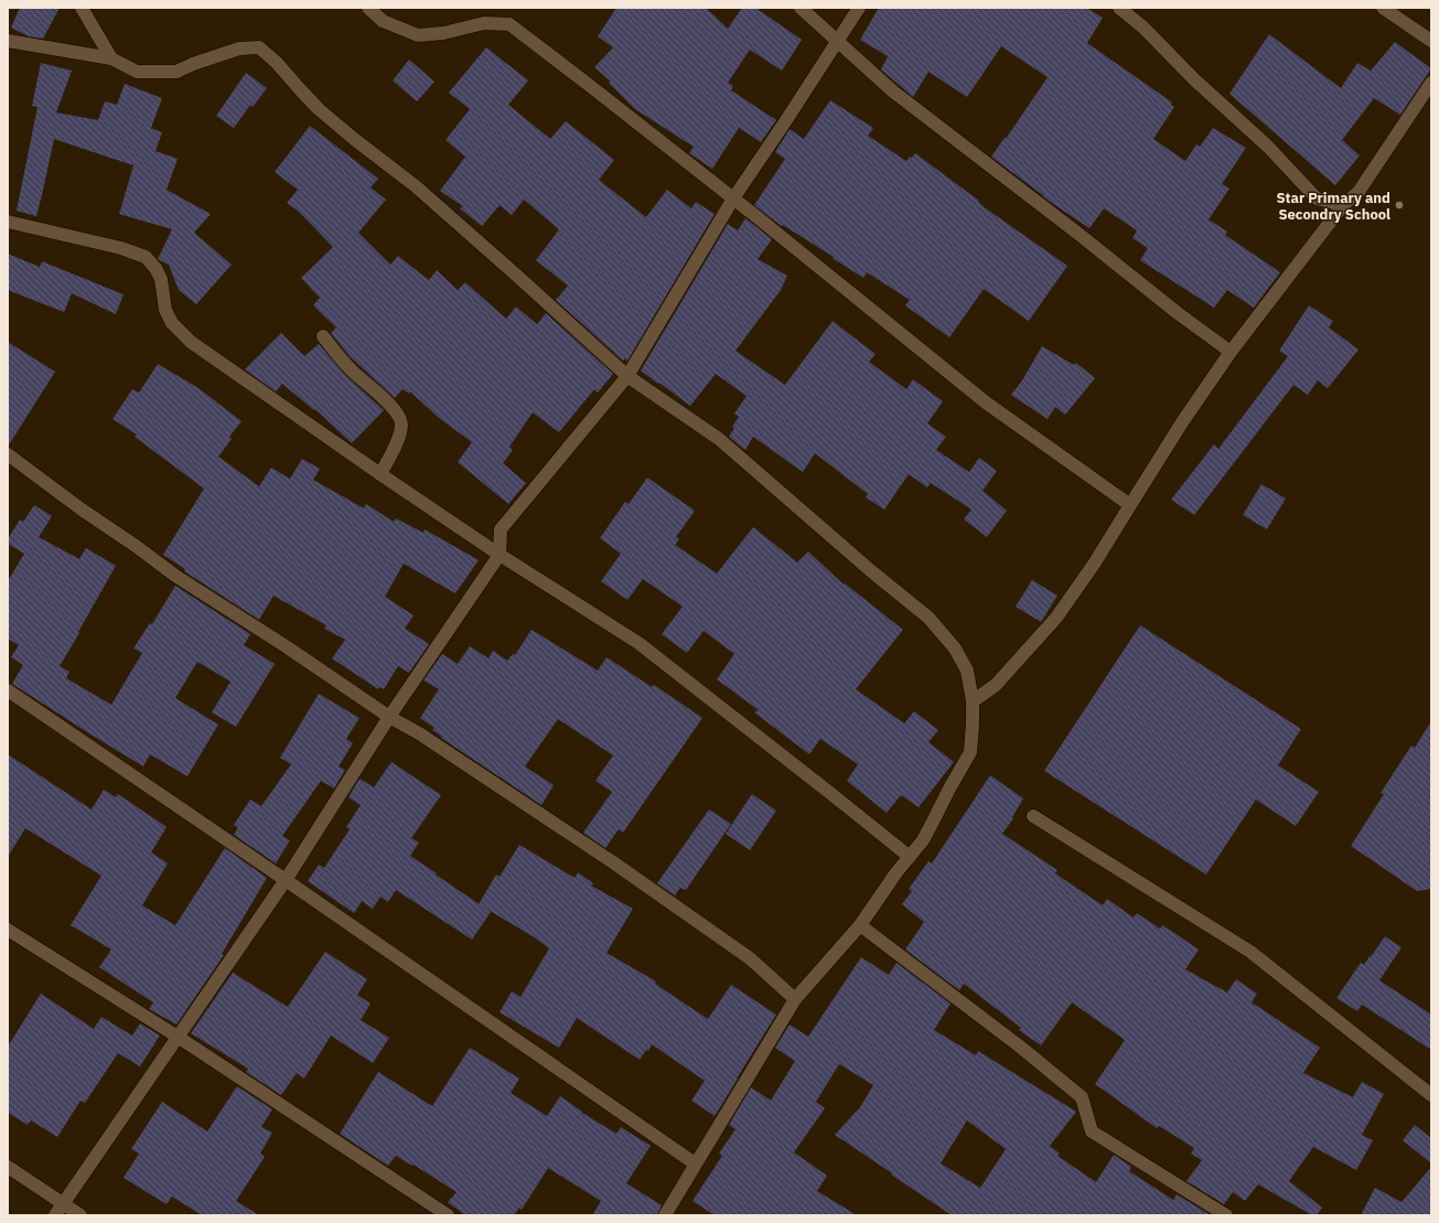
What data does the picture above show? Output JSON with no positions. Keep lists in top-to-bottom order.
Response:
{
  "places": ["Star Primary and Secondry School"]
}
